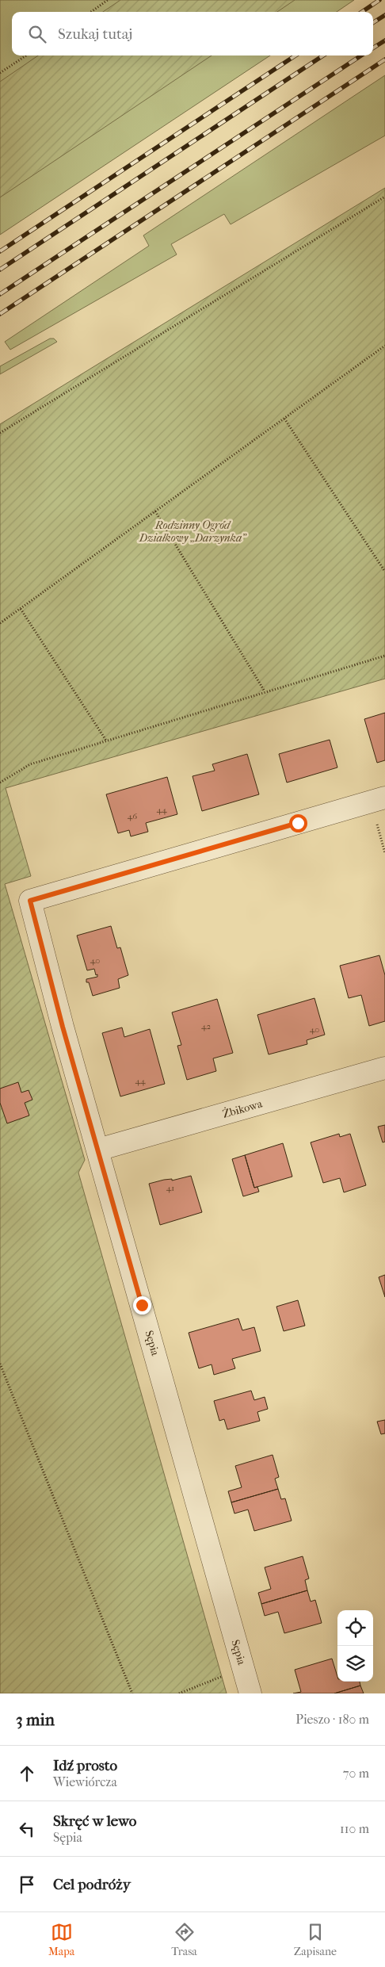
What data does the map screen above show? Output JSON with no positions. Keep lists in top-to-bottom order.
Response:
{
  "streets": {
    "street": ["Żbikowa", "Sępia"]
  },
  "crossings": [
    ["Żbikowa", "Sępia"]
  ],
  "parks": ["Rodzinny Ogród Działkowy „Darzynka”"],
  "house_numbers": [
    "44",
    "46",
    "40",
    "42",
    "40",
    "44",
    "41"
  ],
  "page": {
    "search": "Szukaj tutaj",
    "heading": ["3 min", "Pieszo · 180 m"],
    "list": [
      ["Idź prosto", "Wiewiórcza", "70 m"],
      ["Skręć w lewo", "Sępia", "110 m"],
      "Cel podróży"
    ],
    "nav": ["Mapa", "Trasa", "Zapisane"]
  }
}
